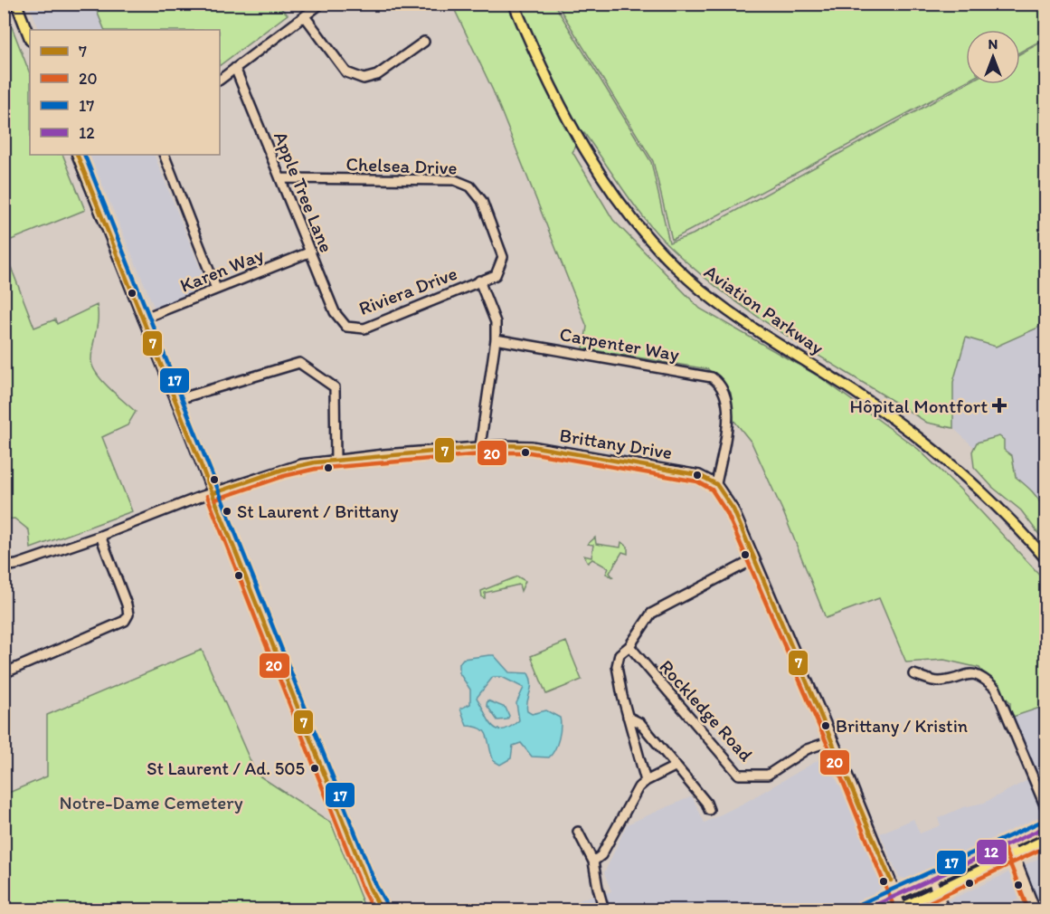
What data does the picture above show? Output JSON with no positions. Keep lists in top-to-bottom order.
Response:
{
  "streets": {
    "main road": ["Aviation Parkway"],
    "street": [
      "Chelsea Drive",
      "Apple Tree Lane",
      "Karen Way",
      "Riviera Drive",
      "Carpenter Way",
      "Brittany Drive",
      "Rockledge Road"
    ]
  },
  "crossings": [
    ["Chelsea Drive", "Apple Tree Lane"],
    ["Chelsea Drive", "Riviera Drive"],
    ["Apple Tree Lane", "Karen Way"],
    ["Apple Tree Lane", "Riviera Drive"],
    ["Carpenter Way", "Brittany Drive"]
  ],
  "parks": ["Notre-Dame Cemetery"],
  "places": {
    "health": ["Hôpital Montfort"],
    "other": ["St Laurent / Brittany", "Brittany / Kristin", "St Laurent / Ad. 505"]
  },
  "lines": [
    "transit line 7",
    "transit line 17",
    "transit line 20",
    "transit line 12"
  ],
  "legend": [
    "7",
    "20",
    "17",
    "12"
  ],
  "north": "top"
}
